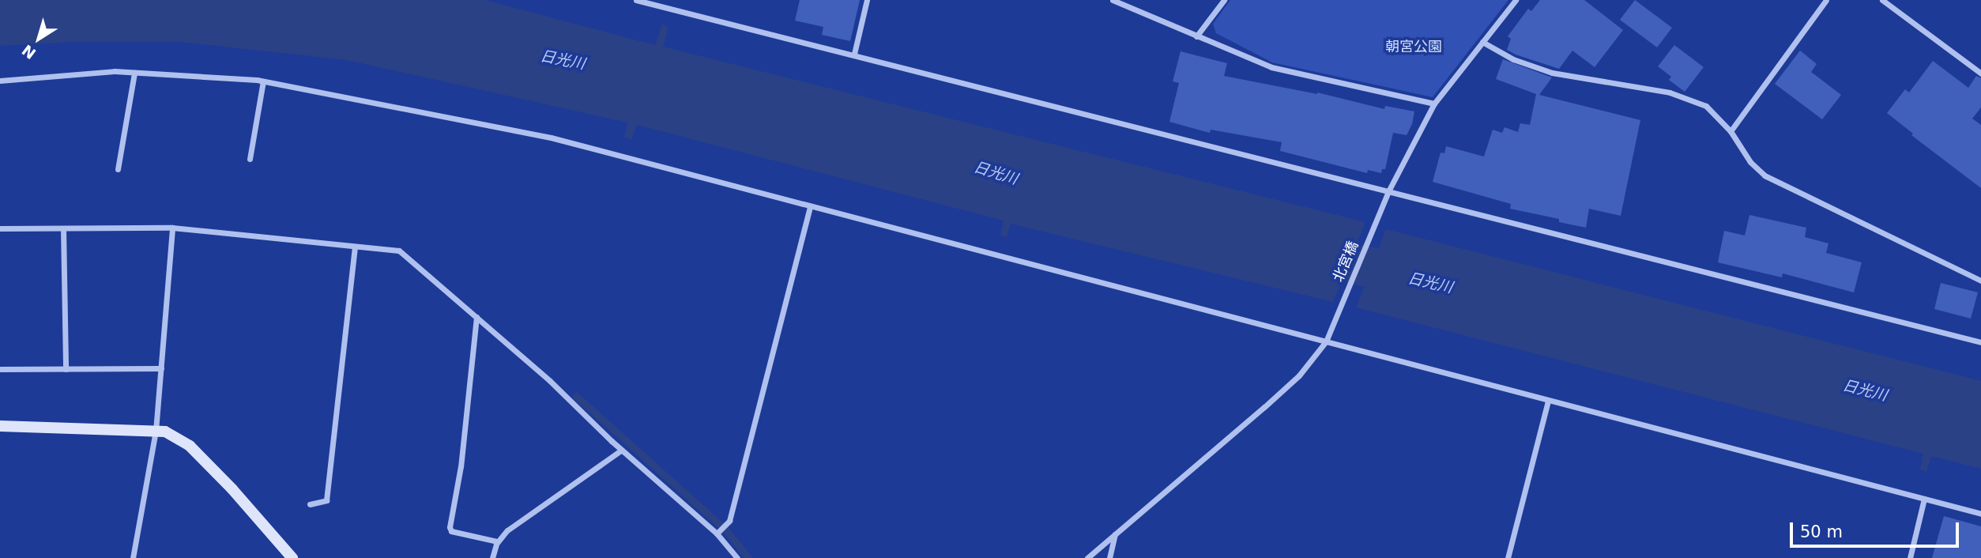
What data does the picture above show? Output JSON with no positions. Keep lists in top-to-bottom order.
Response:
{
  "streets": {
    "street": ["北宮橋"]
  },
  "water": ["日光川"],
  "parks": ["朝宮公園"],
  "scale_bar": "50 m",
  "north": "bottom left"
}
